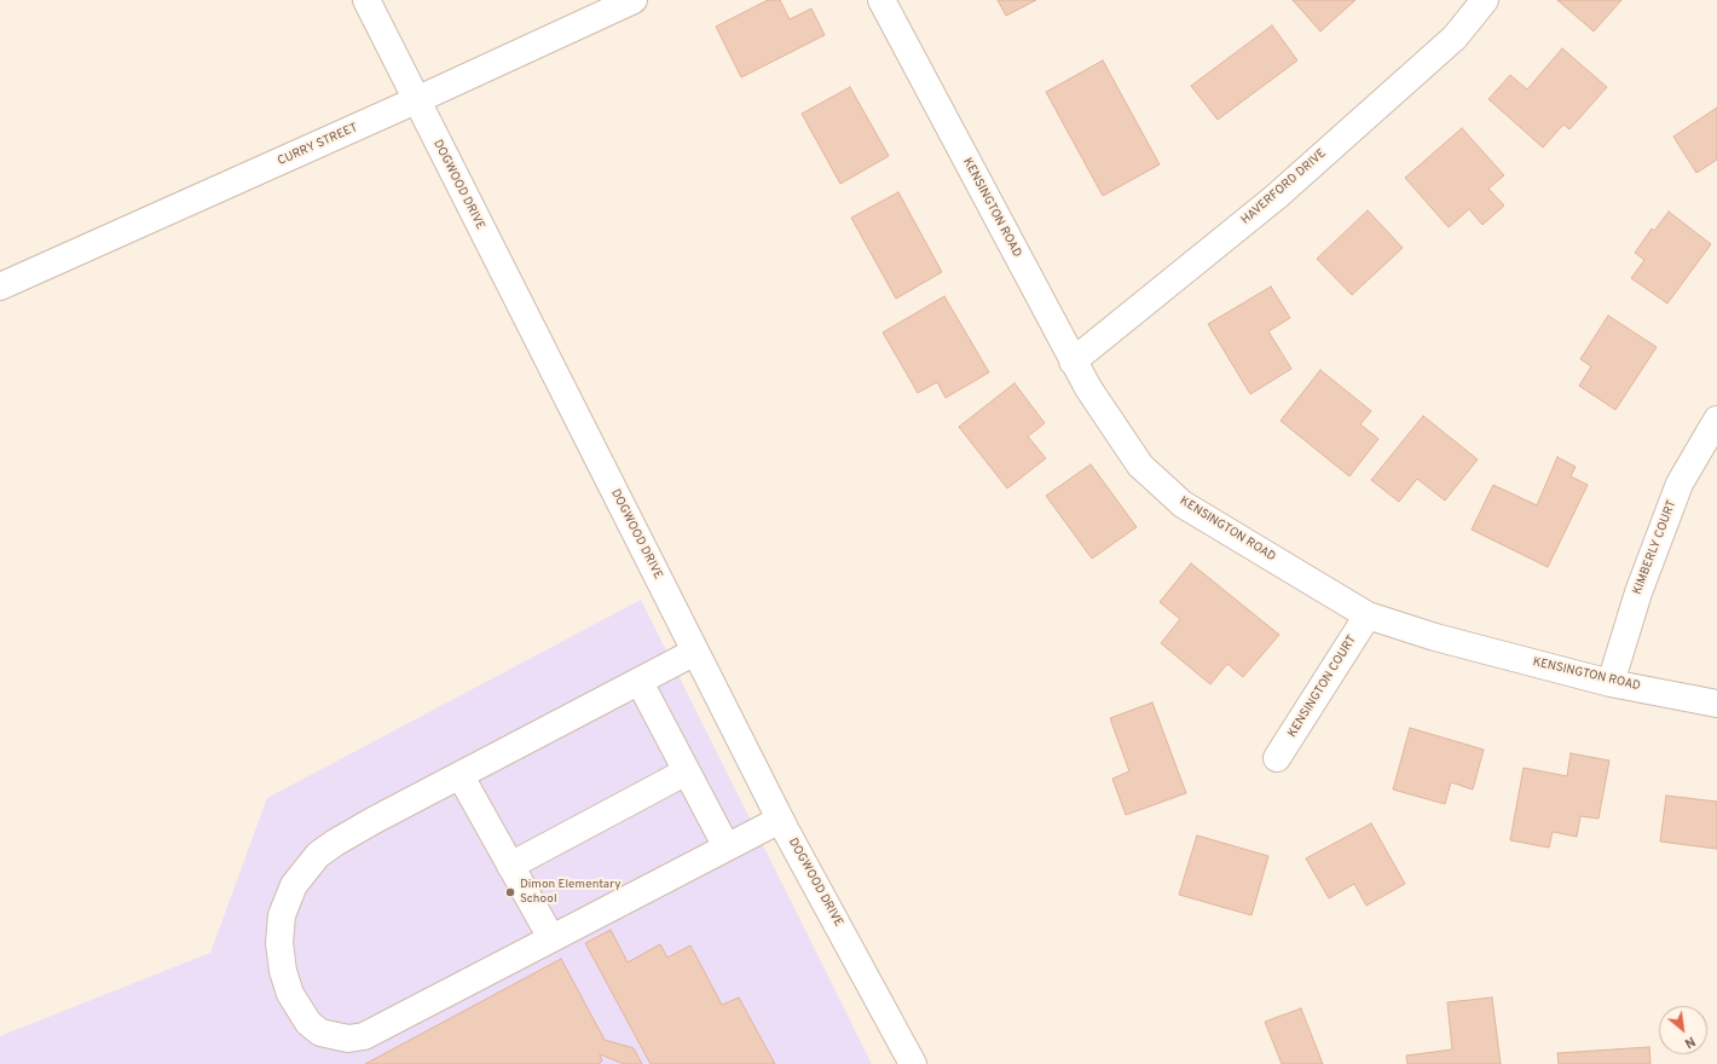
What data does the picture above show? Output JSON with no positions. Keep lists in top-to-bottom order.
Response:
{
  "streets": {
    "street": [
      "CURRY STREET",
      "DOGWOOD DRIVE",
      "HAVERFORD DRIVE",
      "KENSINGTON ROAD",
      "KIMBERLY COURT",
      "KENSINGTON COURT"
    ]
  },
  "crossings": [
    ["CURRY STREET", "DOGWOOD DRIVE"],
    ["HAVERFORD DRIVE", "KENSINGTON ROAD"],
    ["KENSINGTON ROAD", "KIMBERLY COURT"],
    ["KENSINGTON ROAD", "KENSINGTON COURT"]
  ],
  "places": ["Dimon Elementary School"],
  "north": "bottom right"
}
